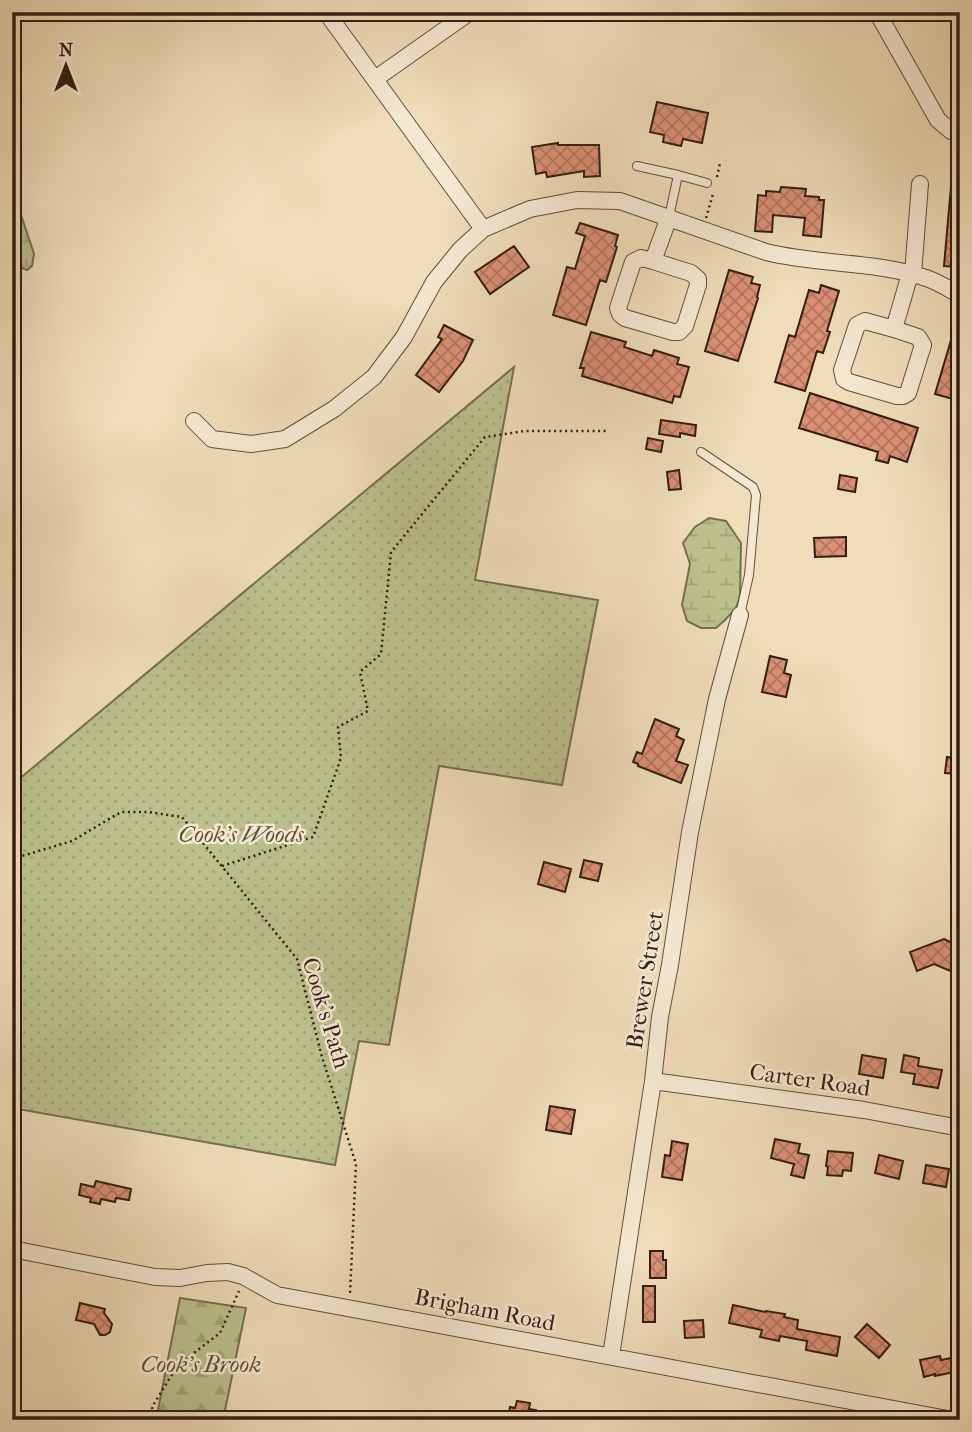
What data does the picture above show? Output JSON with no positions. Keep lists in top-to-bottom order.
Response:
{
  "streets": {
    "street": ["Brewer Street", "Carter Road", "Brigham Road"],
    "path": ["Cook's Path"]
  },
  "crossings": [
    ["Brewer Street", "Carter Road"],
    ["Brewer Street", "Brigham Road"],
    ["Cook's Path", "Brigham Road"]
  ],
  "parks": ["Cook's Woods", "Cook's Brook"],
  "north": "top"
}
